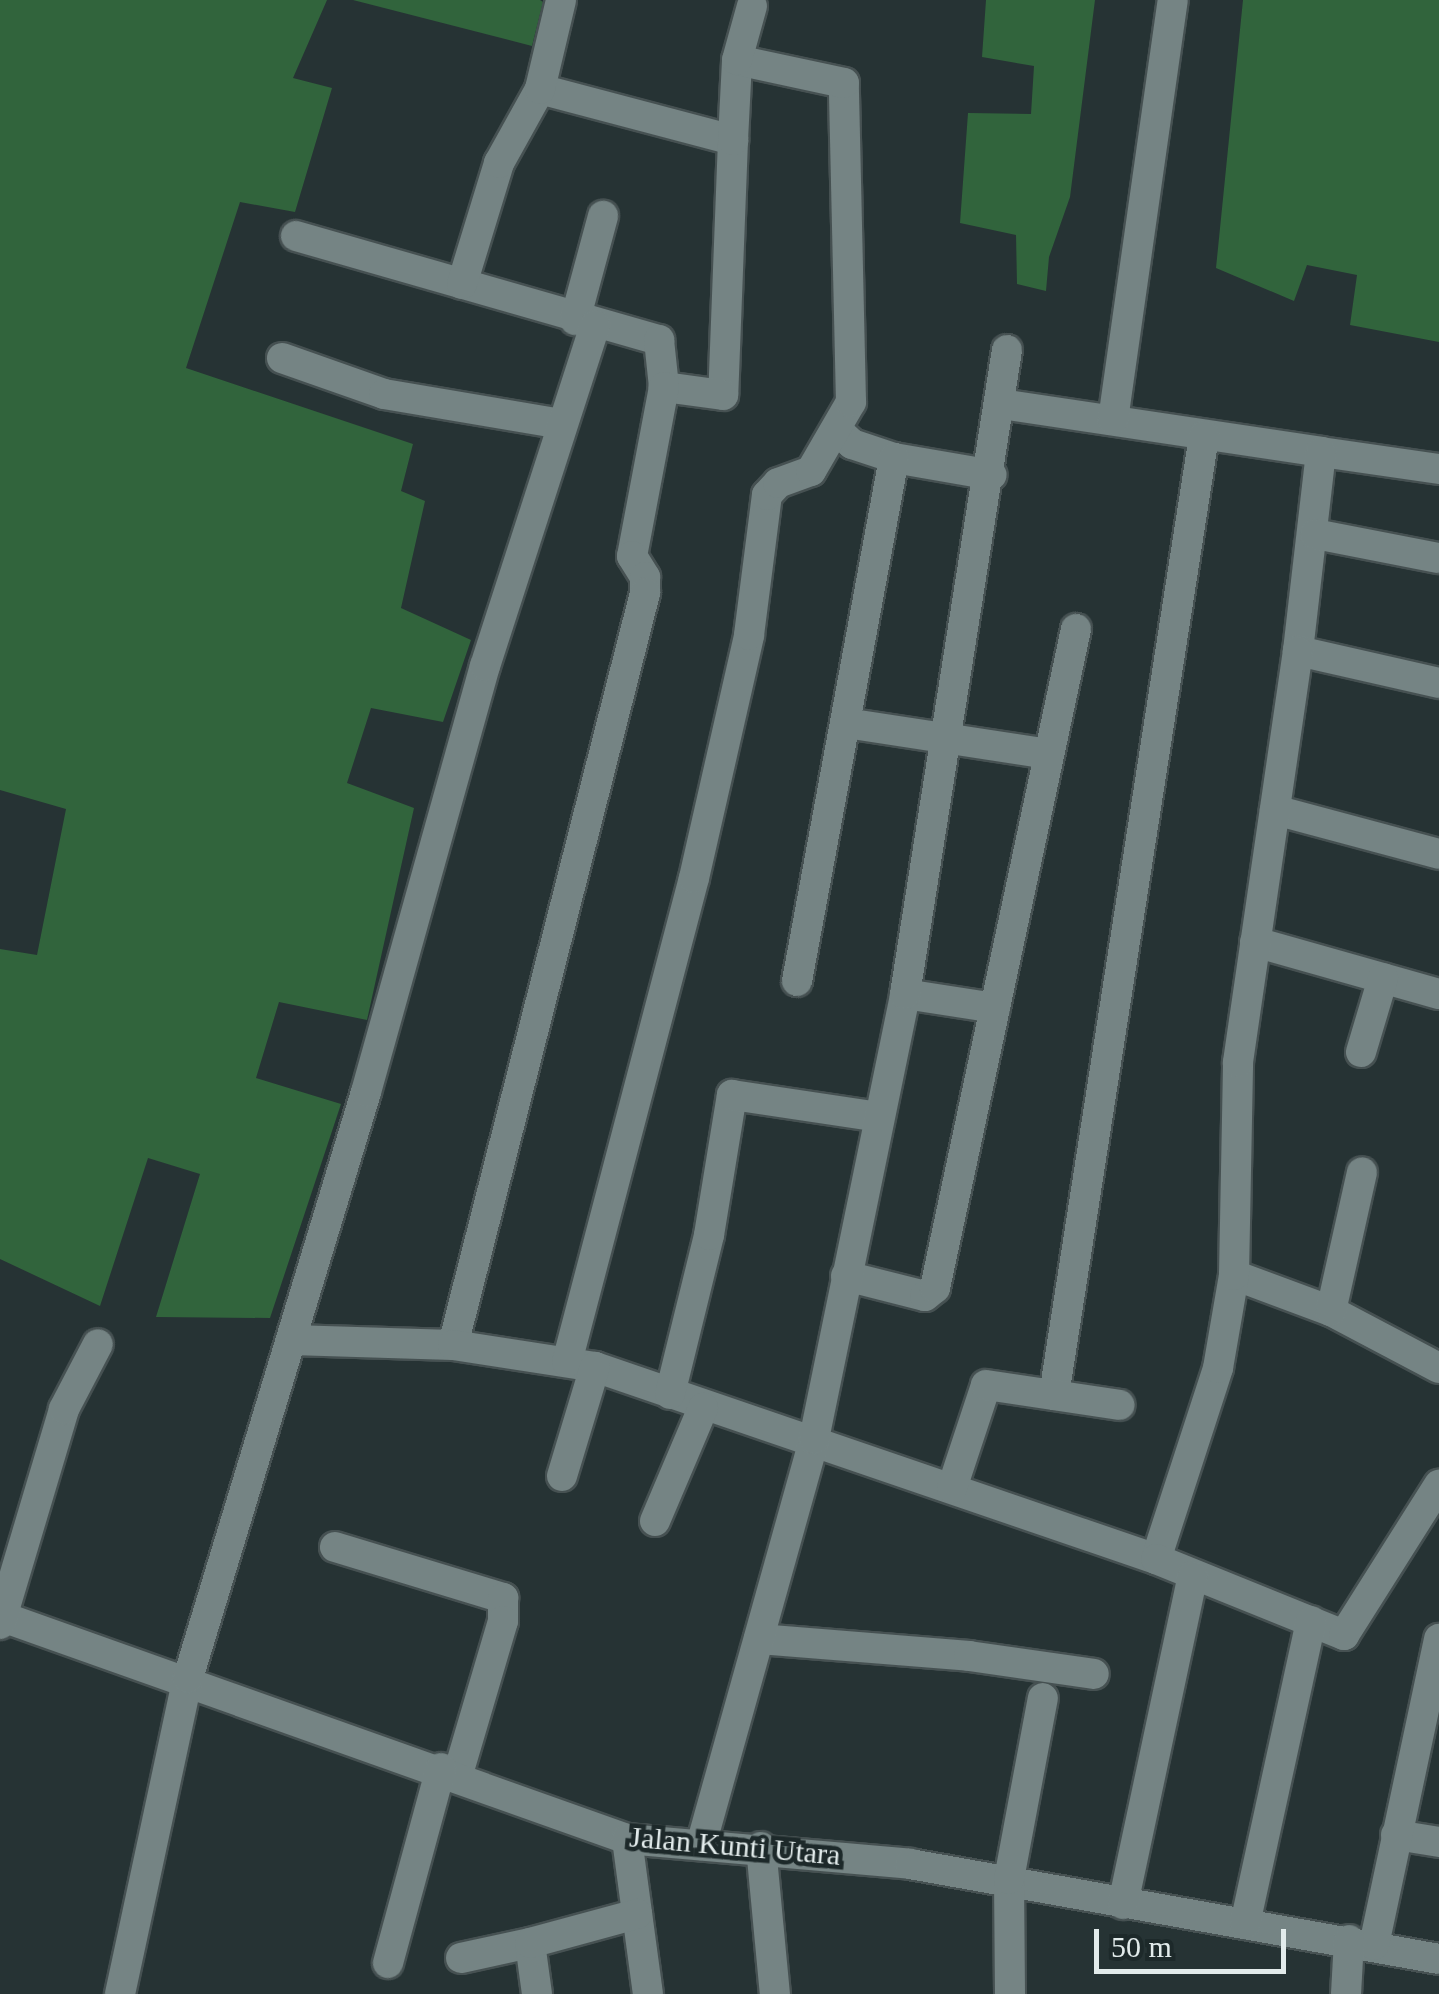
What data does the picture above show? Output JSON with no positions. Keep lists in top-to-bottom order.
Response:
{
  "streets": {
    "street": ["Jalan Kunti Utara"]
  },
  "scale_bar": "50 m"
}
